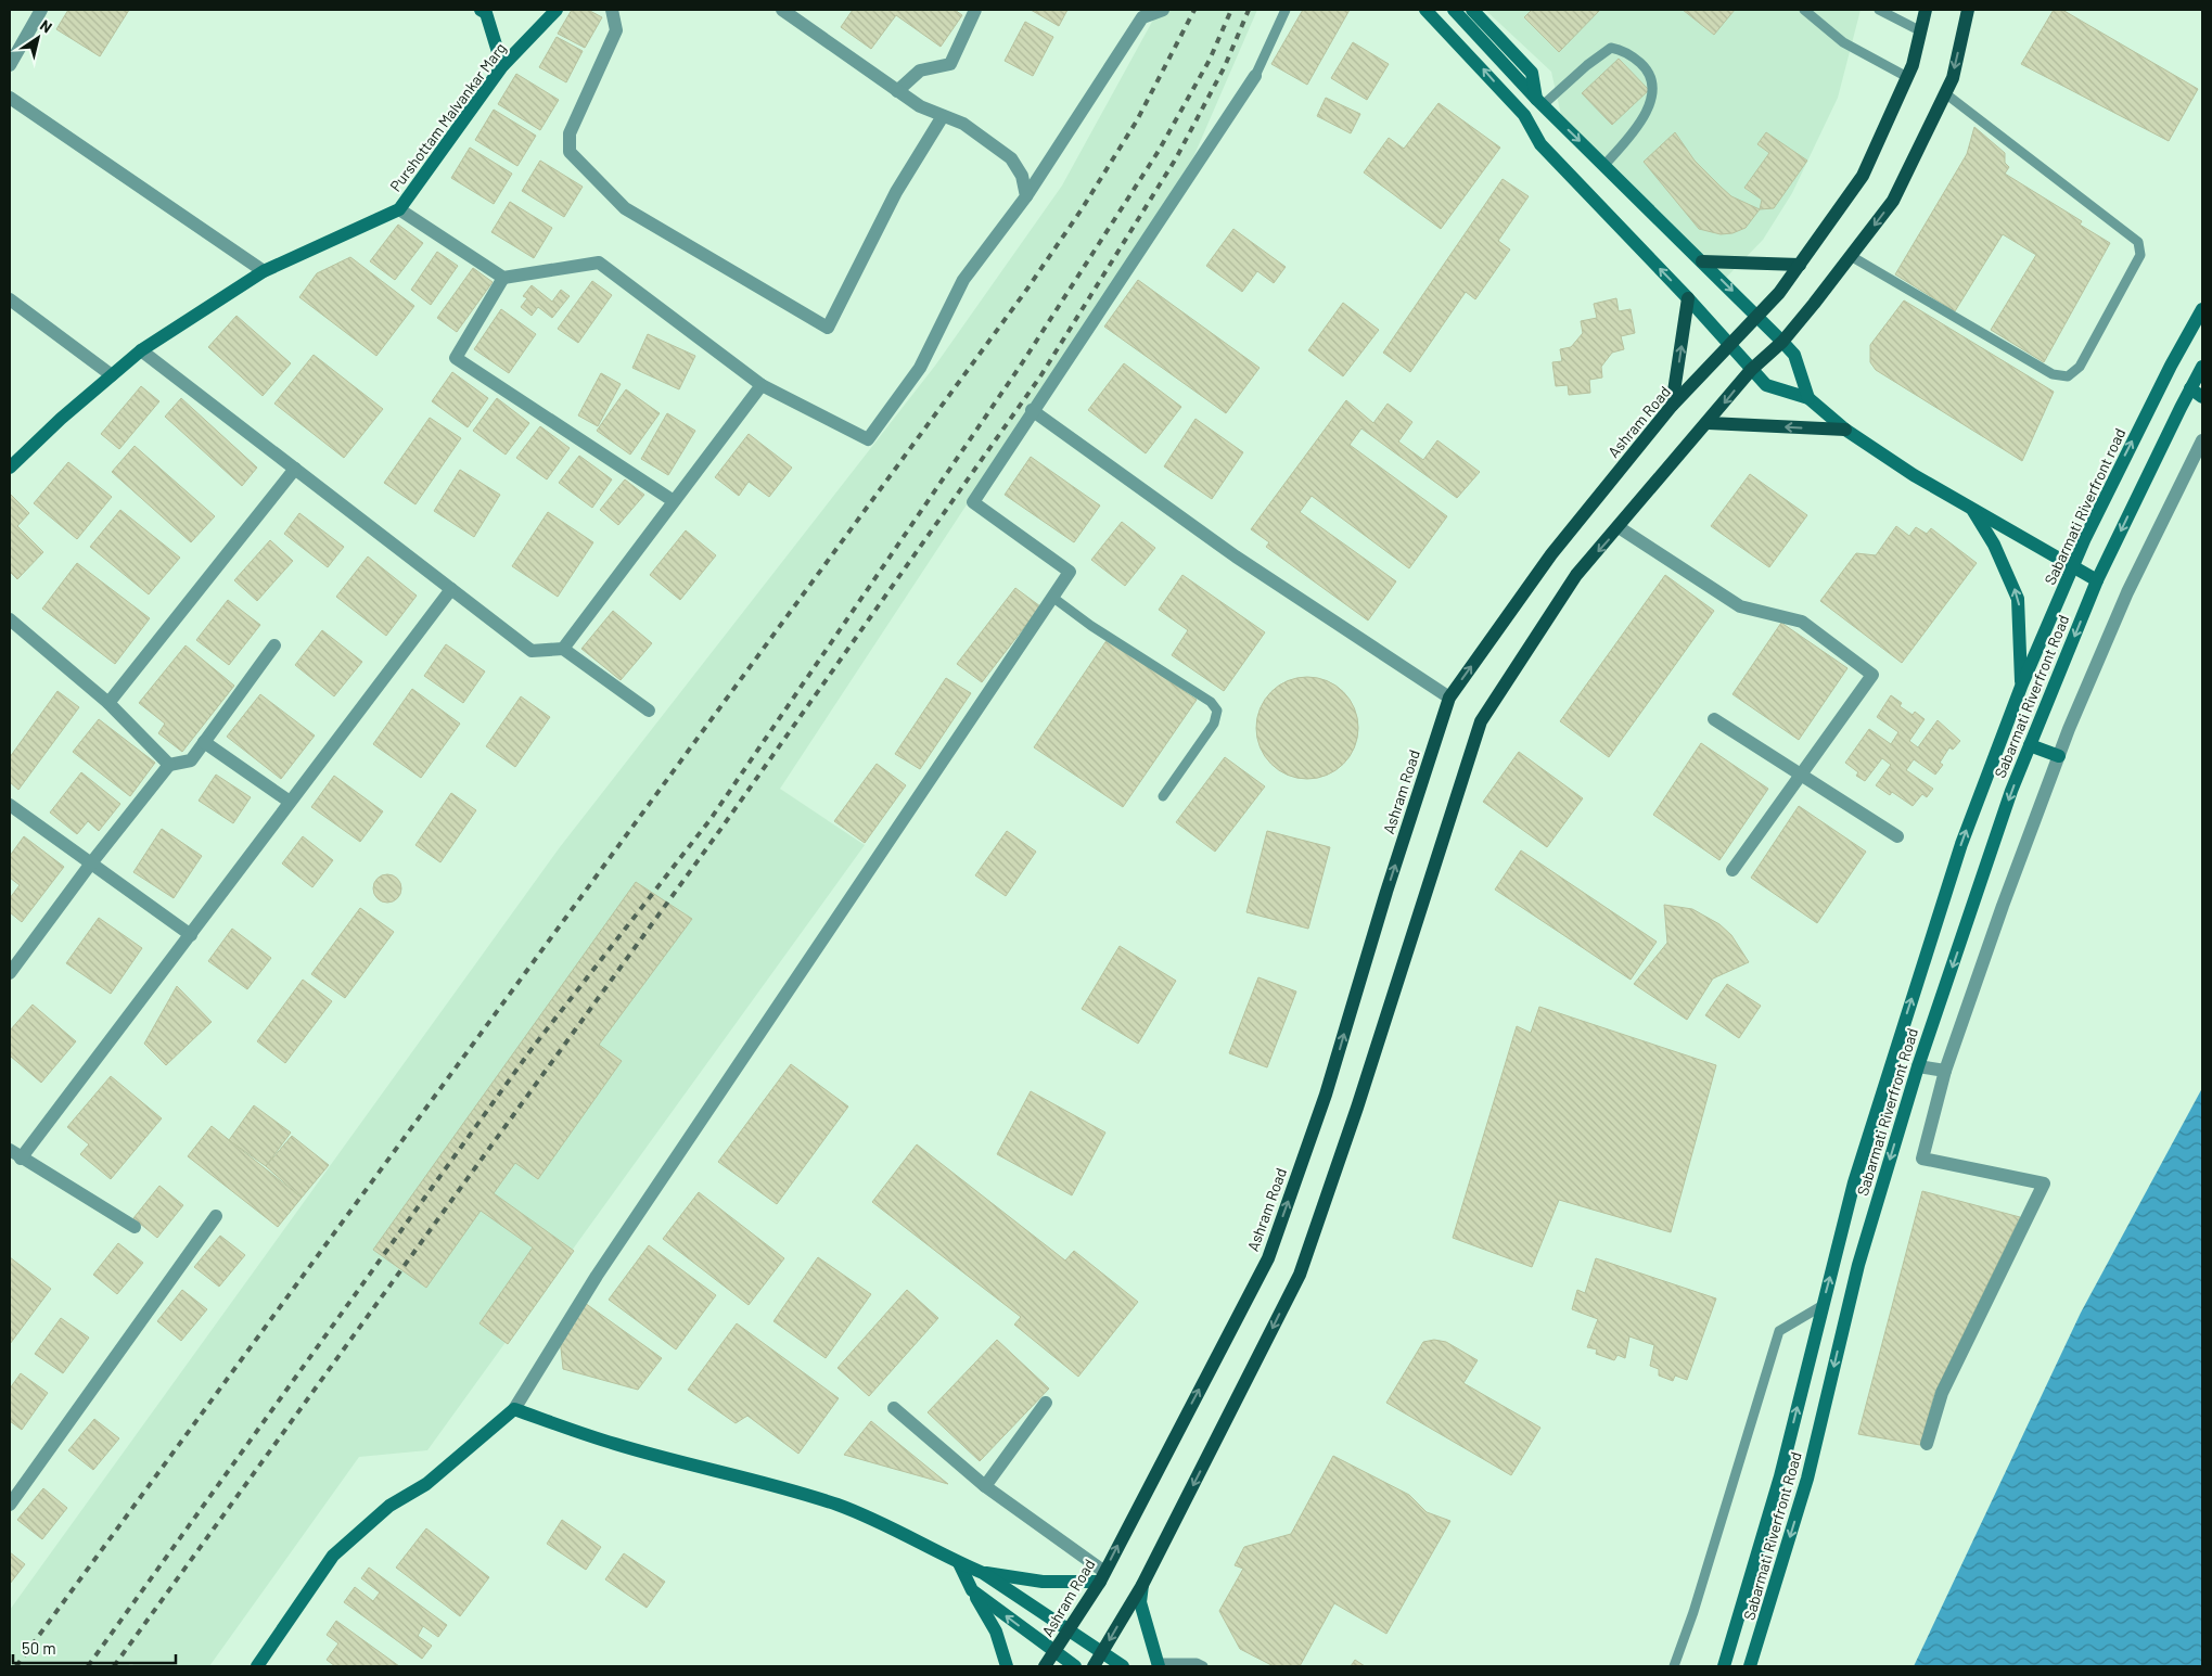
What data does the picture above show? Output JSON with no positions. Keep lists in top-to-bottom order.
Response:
{
  "streets": {
    "main road": ["Ashram Road"],
    "street": ["Purshottam Malvankar Marg", "Sabarmati Riverfront road", "Sabarmati Riverfront Road"]
  },
  "crossings": [
    ["Sabarmati Riverfront road", "Sabarmati Riverfront Road"]
  ],
  "scale_bar": "50 m",
  "north": "top right"
}
